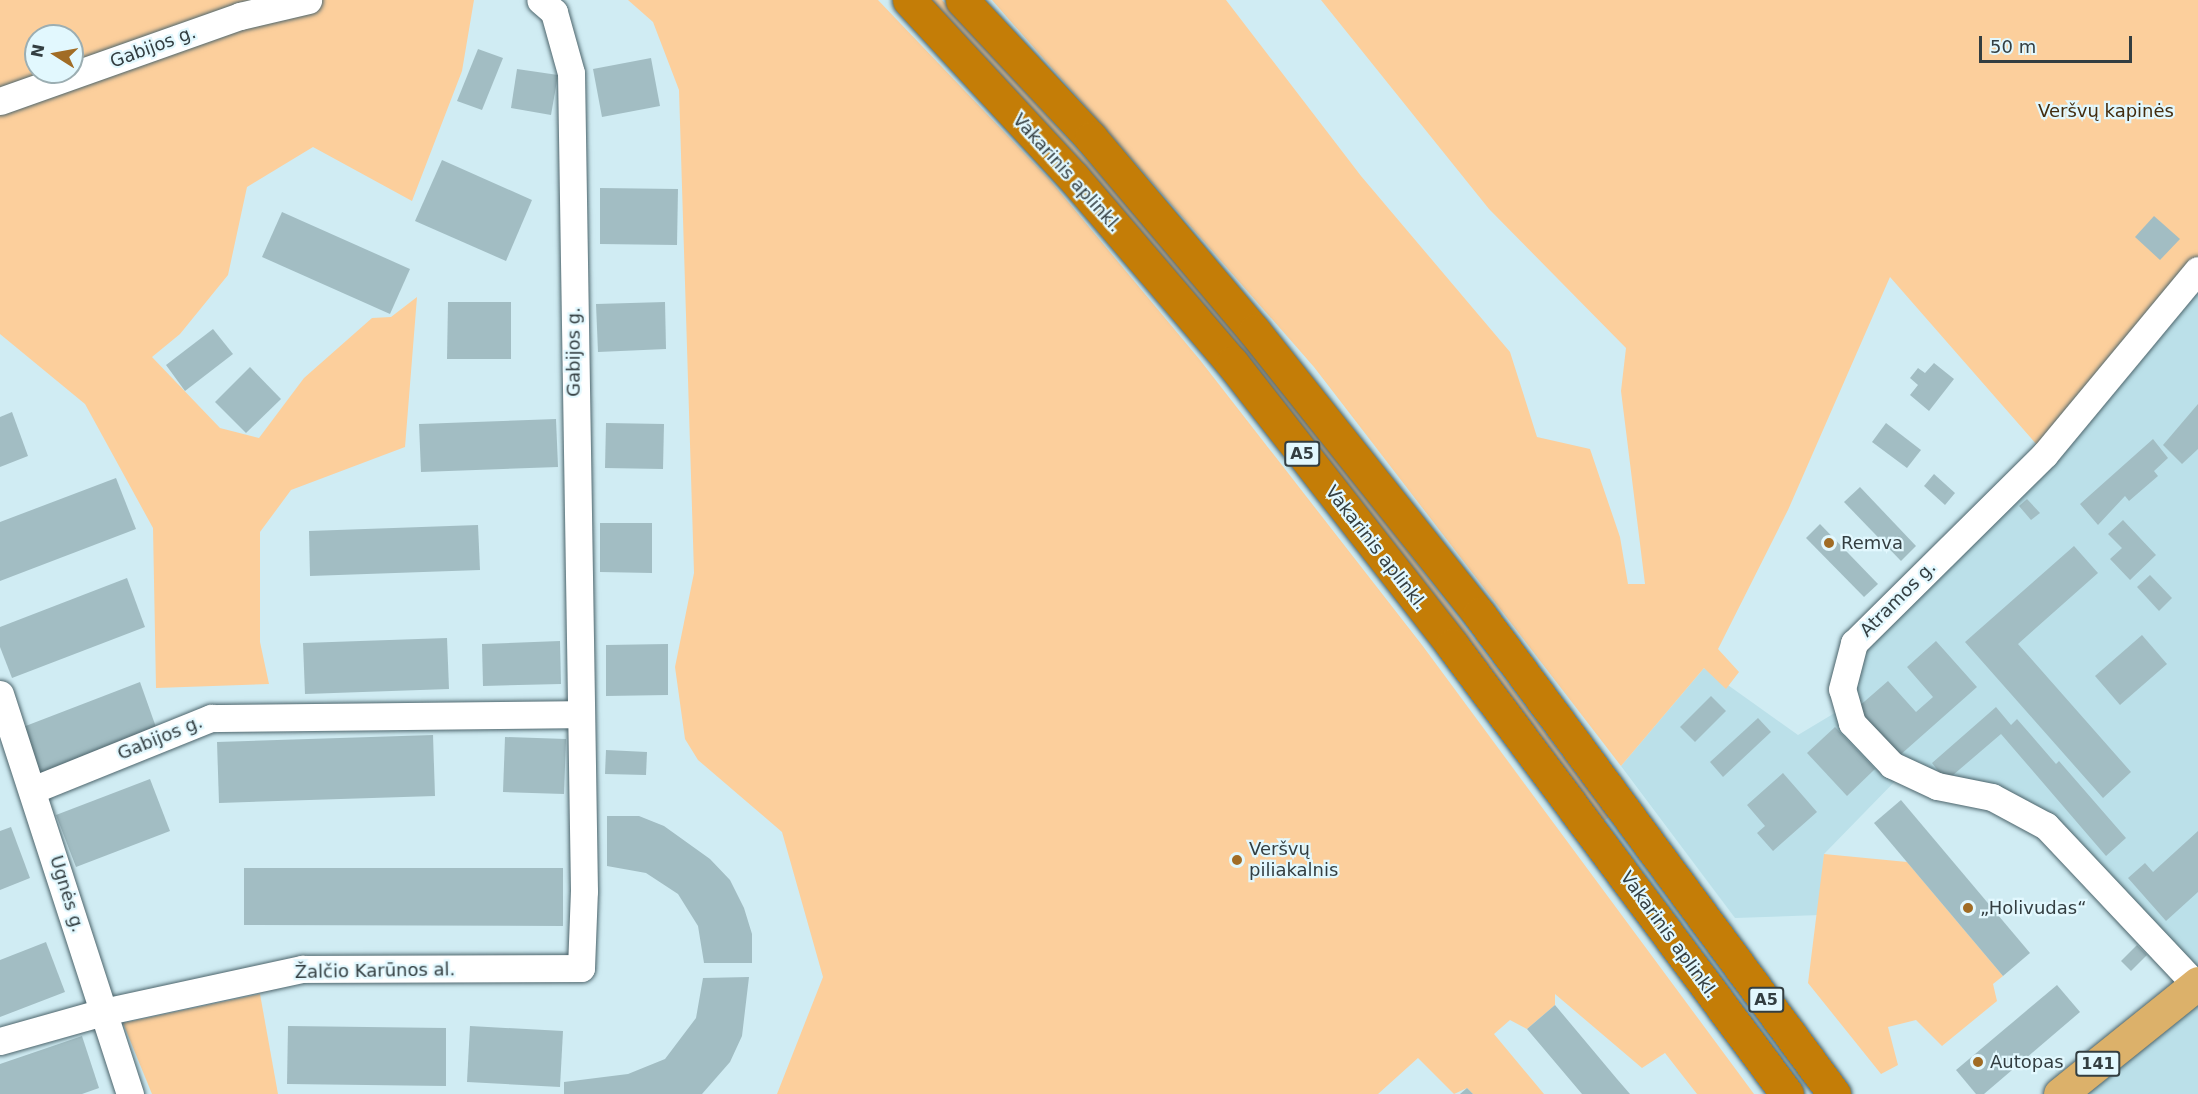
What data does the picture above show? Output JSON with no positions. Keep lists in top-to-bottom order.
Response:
{
  "streets": {
    "highway": ["Vakarinis aplinkl.", "A5"],
    "main road": ["141"],
    "street": [
      "Gabijos g.",
      "Atramos g.",
      "Ugnės g.",
      "Žalčio Karūnos al."
    ]
  },
  "crossings": [
    ["Gabijos g.", "Ugnės g."],
    ["Gabijos g.", "Žalčio Karūnos al."],
    ["Atramos g.", "141"],
    ["Ugnės g.", "Žalčio Karūnos al."]
  ],
  "parks": ["Veršvų kapinės"],
  "places": [
    "Remva",
    "Veršvų piliakalnis",
    "„Holivudas“",
    "Autopas"
  ],
  "scale_bar": "50 m",
  "north": "left"
}
